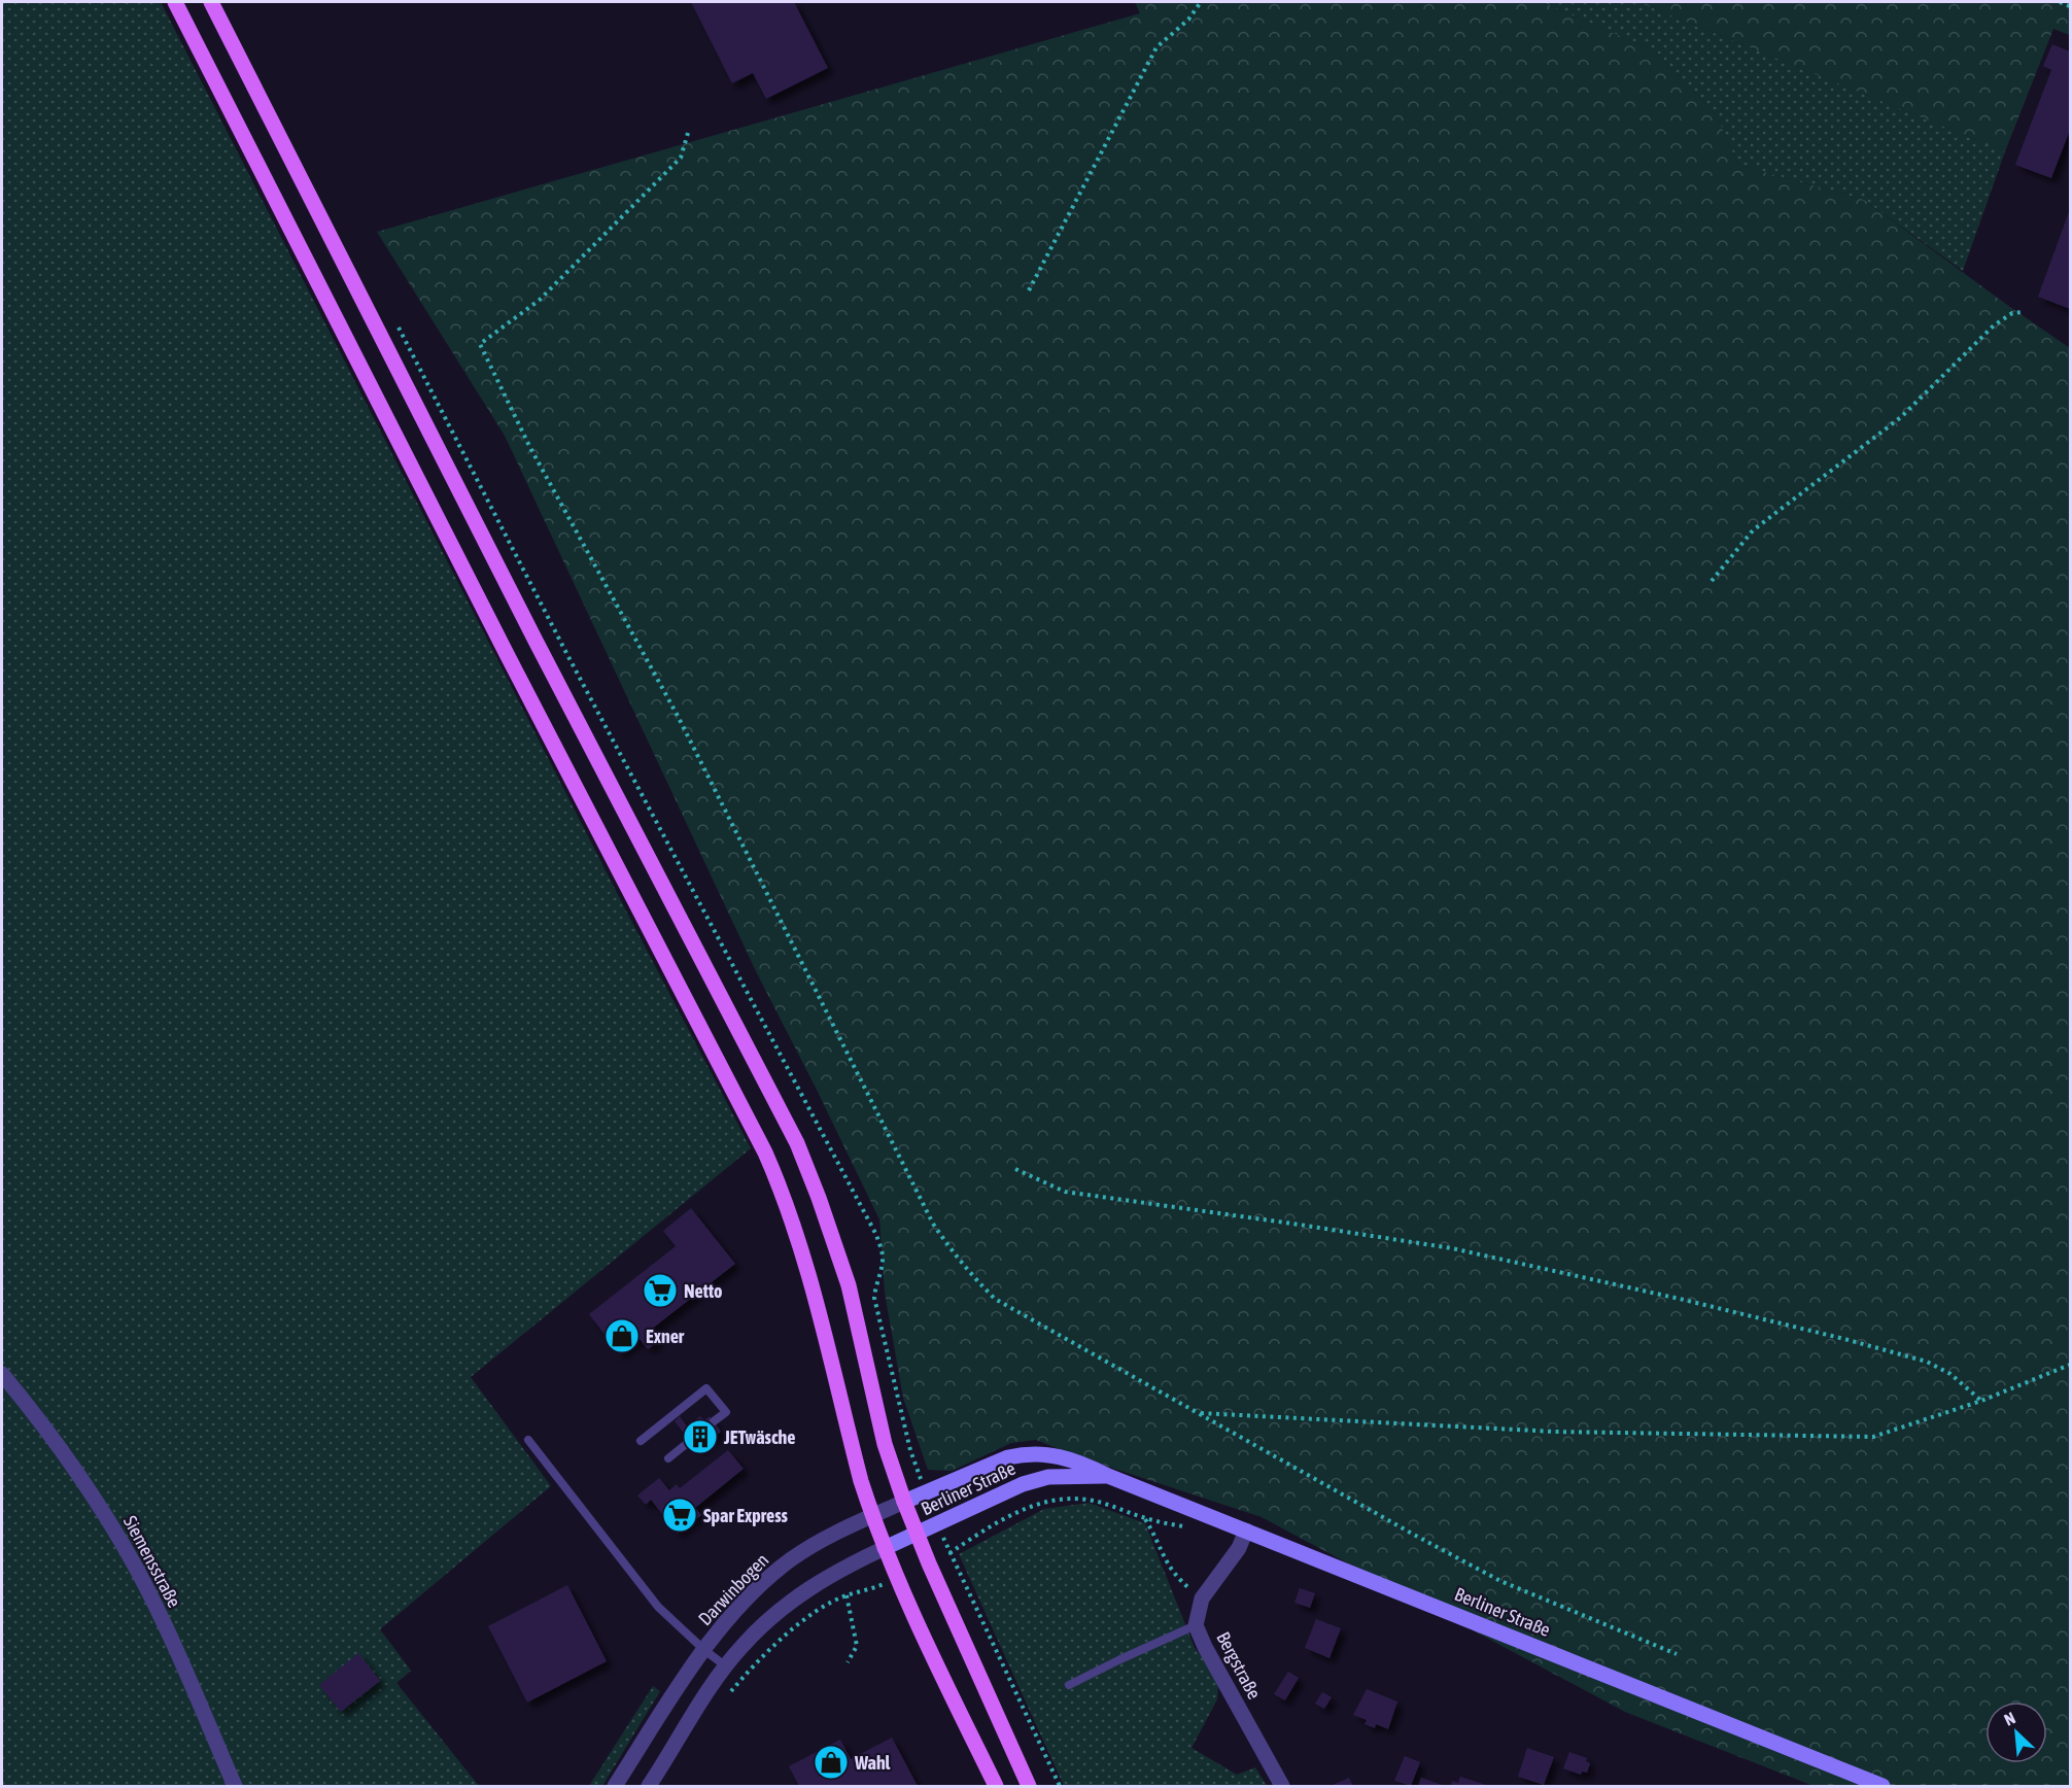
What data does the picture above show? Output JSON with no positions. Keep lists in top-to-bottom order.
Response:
{
  "streets": {
    "street": [
      "Berliner Straße",
      "Siemensstraße",
      "Darwinbogen",
      "Bergstraße"
    ]
  },
  "crossings": [
    ["Berliner Straße", "Darwinbogen"],
    ["Berliner Straße", "Bergstraße"]
  ],
  "places": {
    "supermarket": ["Netto", "Spar Express"],
    "shop": ["Exner", "Wahl"],
    "building": ["JETwäsche"]
  },
  "north": "top left"
}
